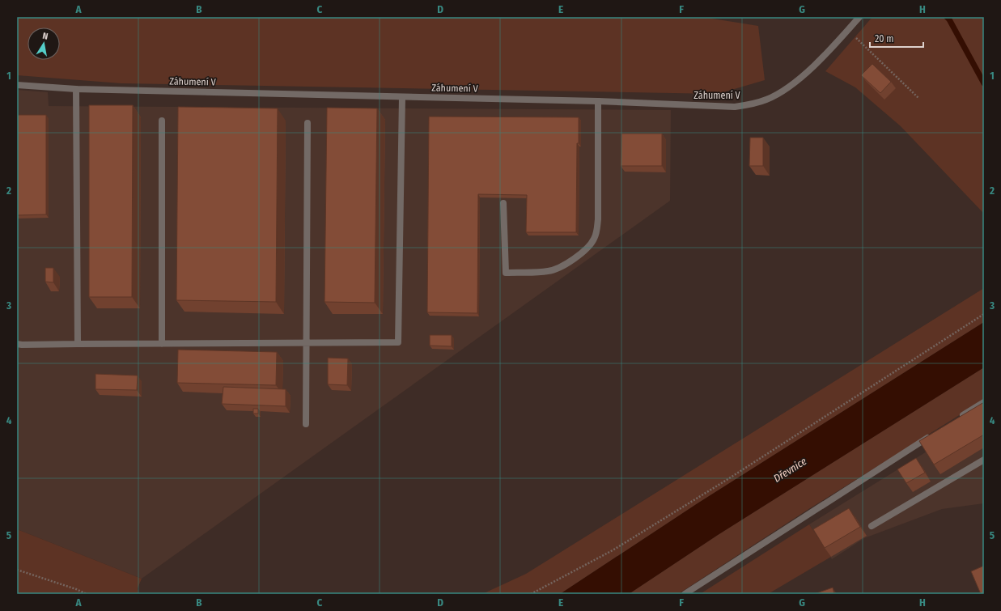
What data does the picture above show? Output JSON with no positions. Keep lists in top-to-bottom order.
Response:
{
  "streets": {
    "street": ["Záhumení V"]
  },
  "water": ["Dřevnice"],
  "scale_bar": "20 m",
  "north": "top",
  "grid": {
    "columns": [
      "A",
      "B",
      "C",
      "D",
      "E",
      "F",
      "G",
      "H"
    ],
    "rows": [
      "1",
      "2",
      "3",
      "4",
      "5"
    ]
  }
}
